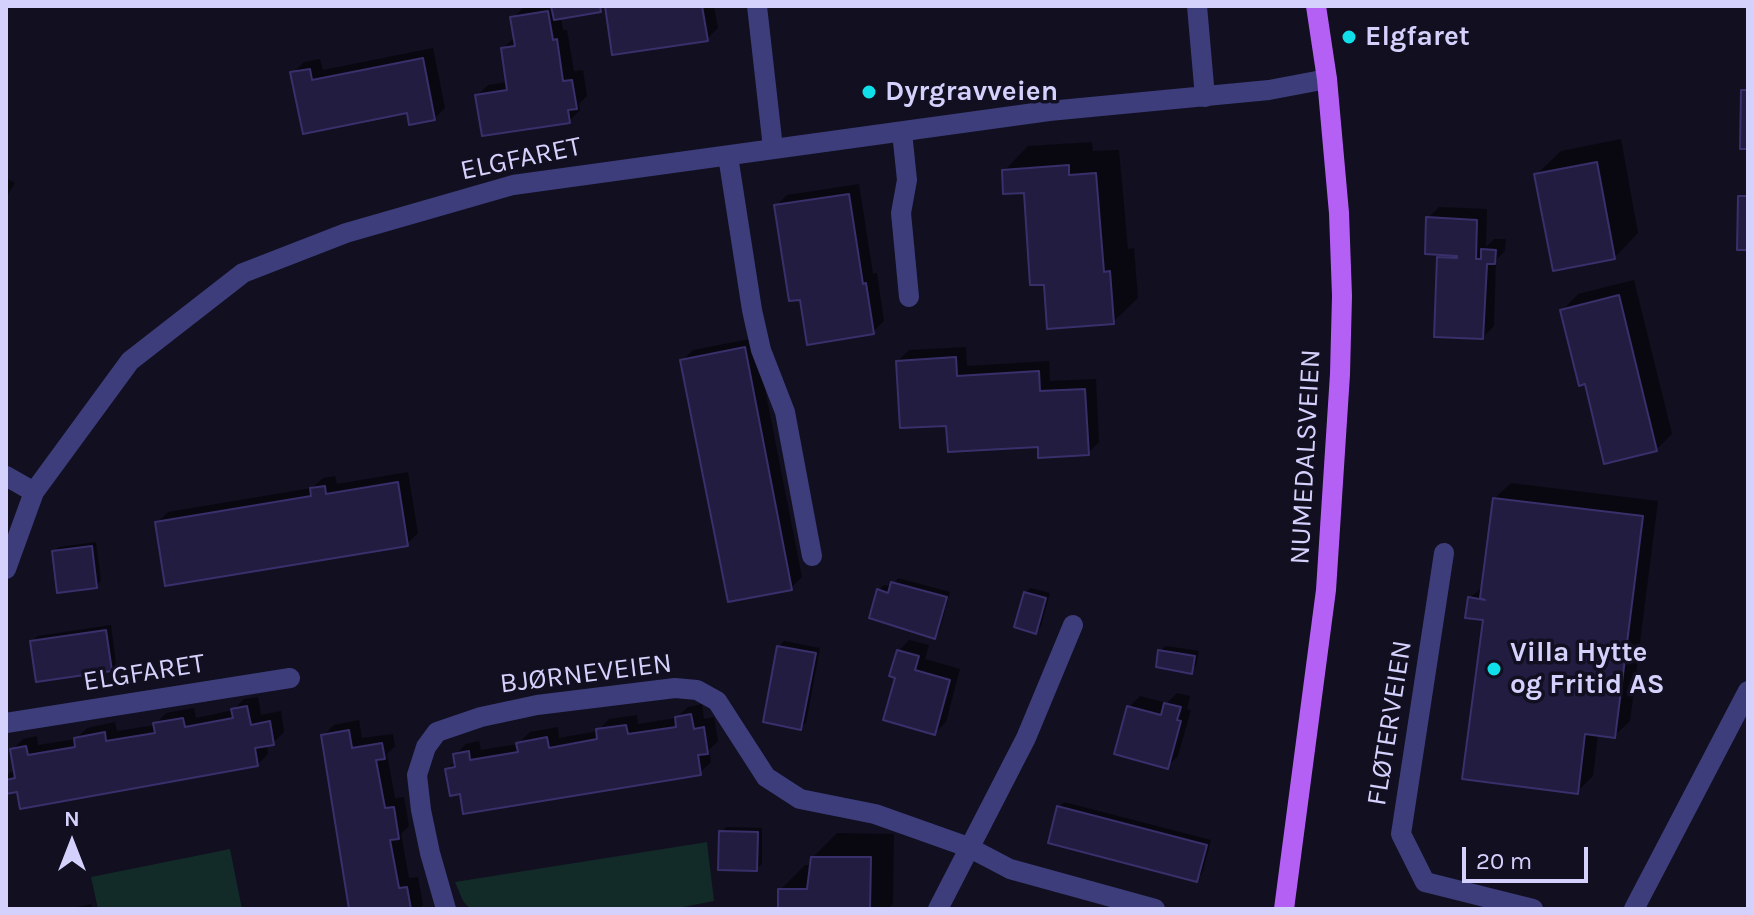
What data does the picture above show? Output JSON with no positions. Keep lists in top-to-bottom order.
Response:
{
  "streets": {
    "main road": ["NUMEDALSVEIEN"],
    "street": ["ELGFARET", "BJØRNEVEIEN", "FLØTERVEIEN"]
  },
  "crossings": [
    ["ELGFARET", "NUMEDALSVEIEN"]
  ],
  "places": ["Elgfaret", "Dyrgravveien", "Villa Hytte og Fritid AS"],
  "scale_bar": "20 m",
  "north": "top"
}
